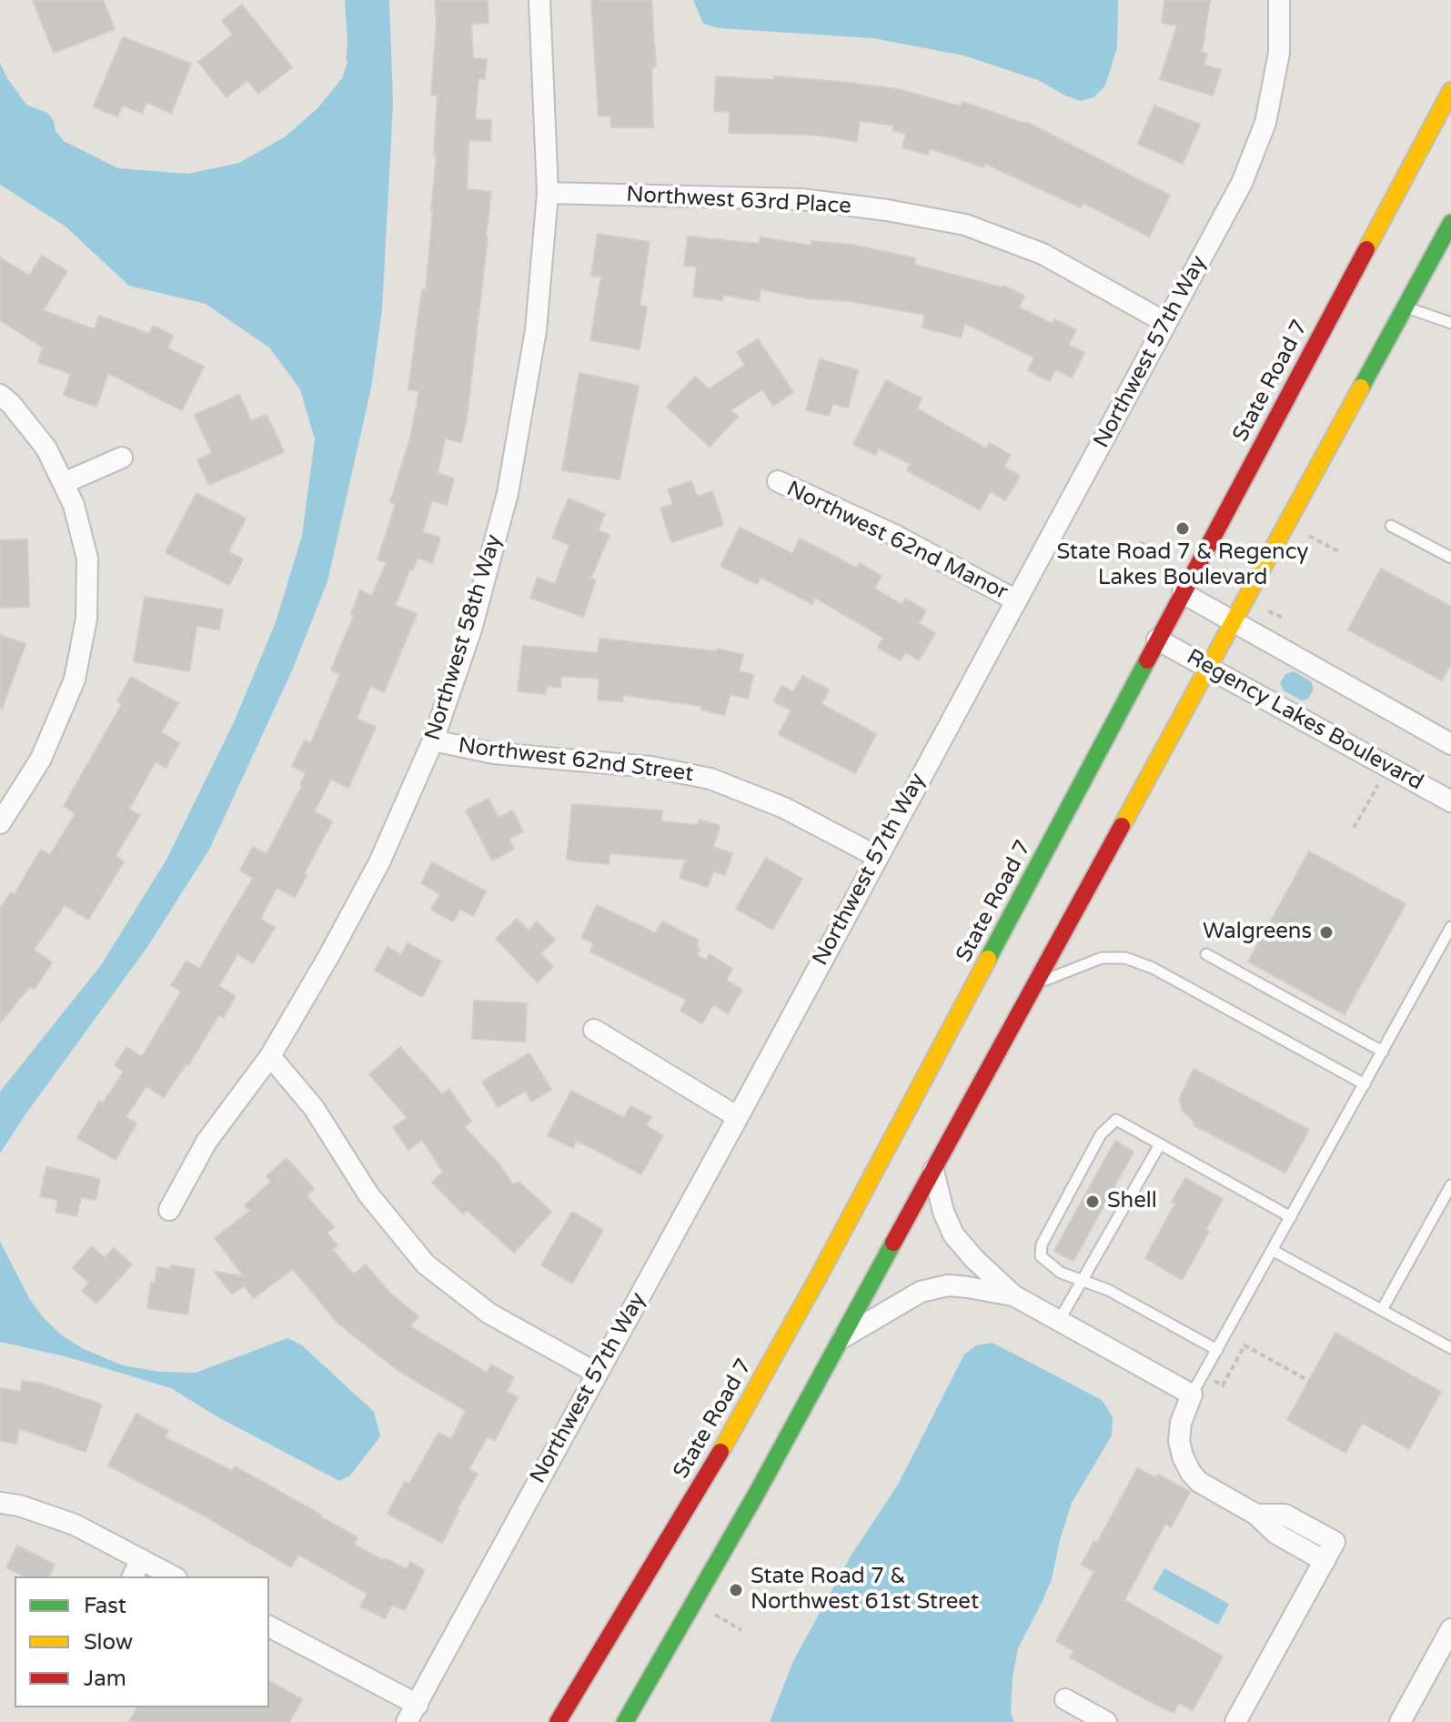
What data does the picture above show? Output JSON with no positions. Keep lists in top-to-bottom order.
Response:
{
  "streets": {
    "main road": ["State Road 7"],
    "street": [
      "Northwest 63rd Place",
      "Northwest 57th Way",
      "Northwest 62nd Manor",
      "Northwest 58th Way",
      "Regency Lakes Boulevard",
      "Northwest 62nd Street"
    ]
  },
  "crossings": [
    ["Northwest 63rd Place", "Northwest 57th Way"],
    ["Northwest 63rd Place", "Northwest 58th Way"],
    ["Northwest 57th Way", "Northwest 62nd Manor"],
    ["Northwest 57th Way", "Northwest 62nd Street"],
    ["State Road 7", "Regency Lakes Boulevard"],
    ["Northwest 58th Way", "Northwest 62nd Street"]
  ],
  "places": [
    "State Road 7 & Regency Lakes Boulevard",
    "Walgreens",
    "Shell",
    "State Road 7 & Northwest 61st Street"
  ],
  "legend": ["Fast", "Slow", "Jam"]
}
